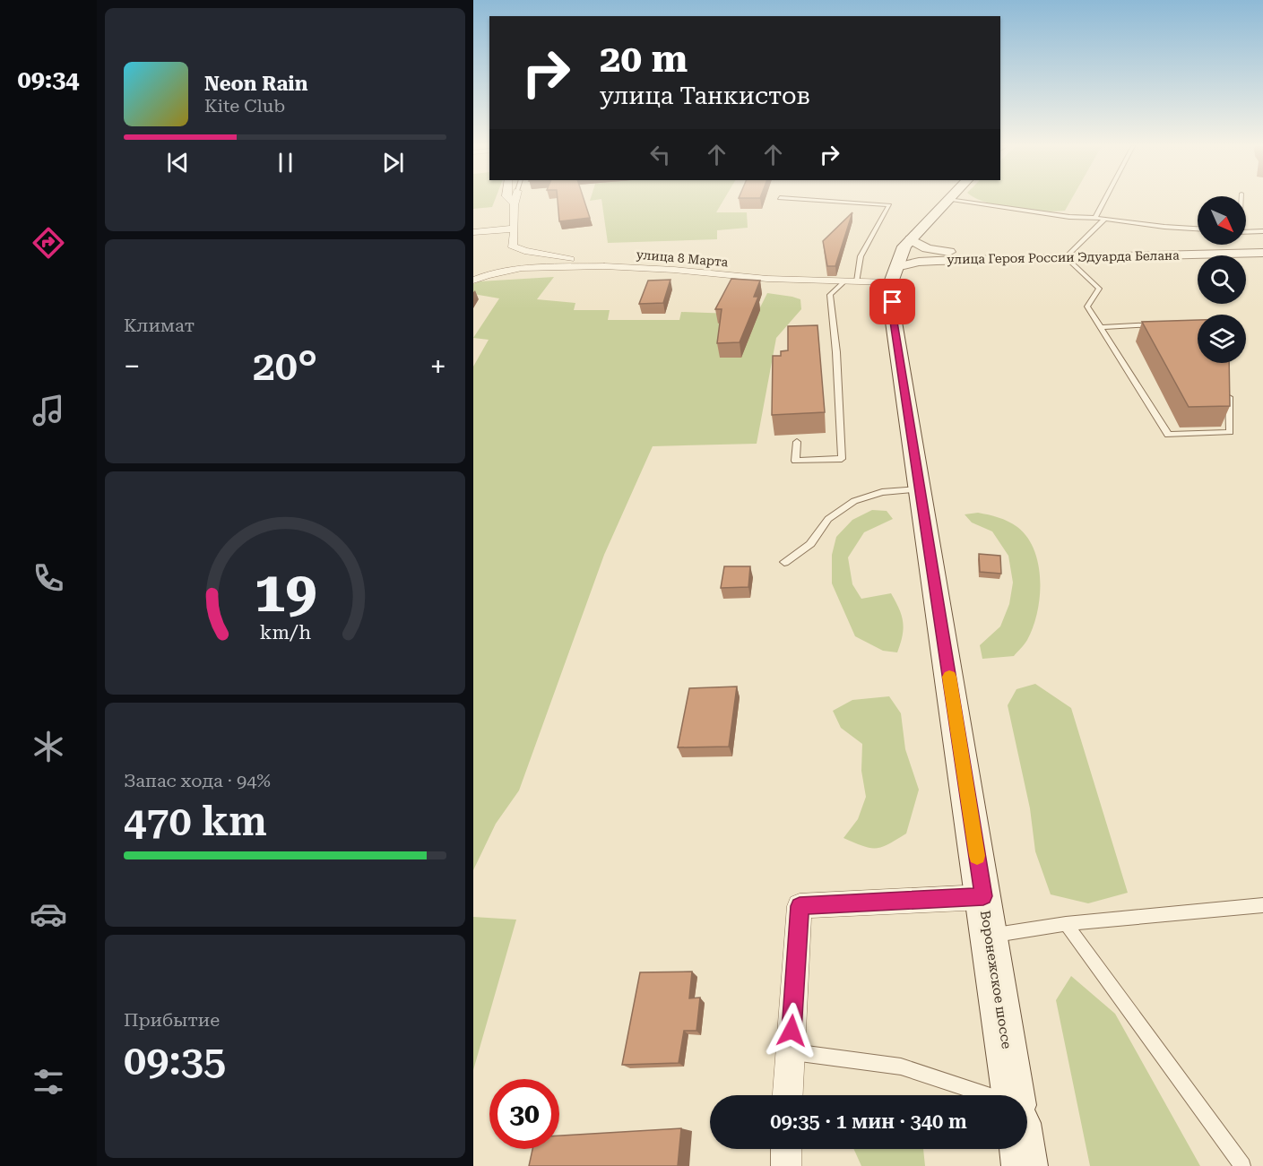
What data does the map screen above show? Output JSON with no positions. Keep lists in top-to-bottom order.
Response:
{
  "streets": {
    "main road": ["Воронежское шоссе"],
    "street": ["улица Героя России Эдуарда Белана", "улица 8 Марта"]
  },
  "crossings": [
    ["улица Героя России Эдуарда Белана", "улица 8 Марта"],
    ["улица Героя России Эдуарда Белана", "Воронежское шоссе"],
    ["улица 8 Марта", "Воронежское шоссе"]
  ],
  "north": "bottom right",
  "page": {
    "tabs": "09:34",
    "turn": ["20 m", "улица Танкистов"],
    "song": ["Neon Rain", "Kite Club"],
    "tile": [
      "Климат",
      ["Запас хода · 94%", "470 km"],
      ["Прибытие", "09:35"]
    ],
    "heat": ["−", "20°", "+"],
    "limit": "30",
    "trip": "09:35 · 1 мин · 340 m",
    "gauge": ["19", "km/h"]
  }
}
